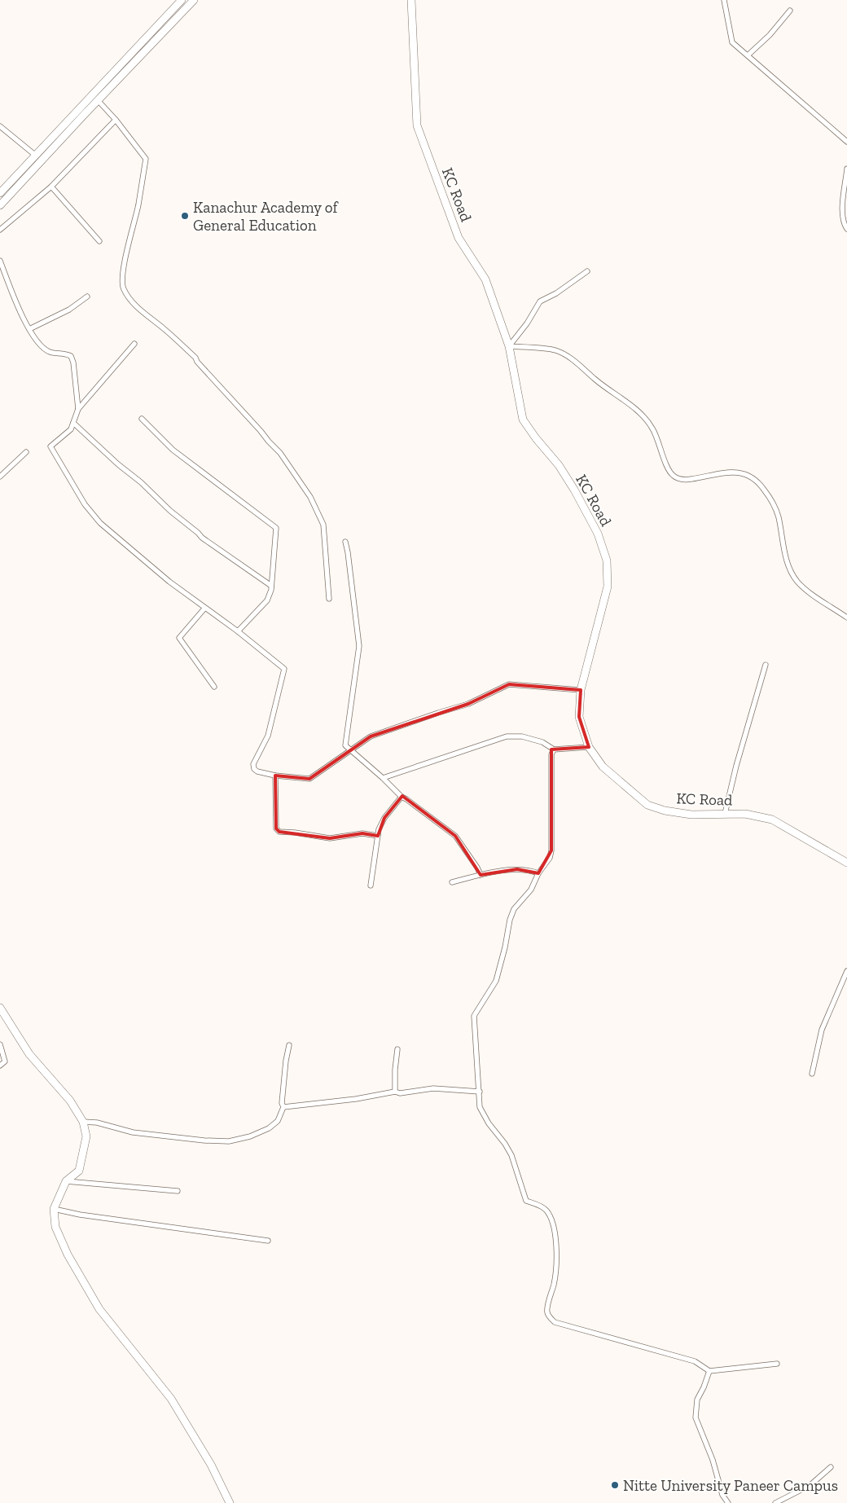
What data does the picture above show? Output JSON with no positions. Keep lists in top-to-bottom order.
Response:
{
  "streets": {
    "main road": ["KC Road"]
  },
  "places": ["Kanachur Academy of General Education", "Nitte University Paneer Campus"]
}
